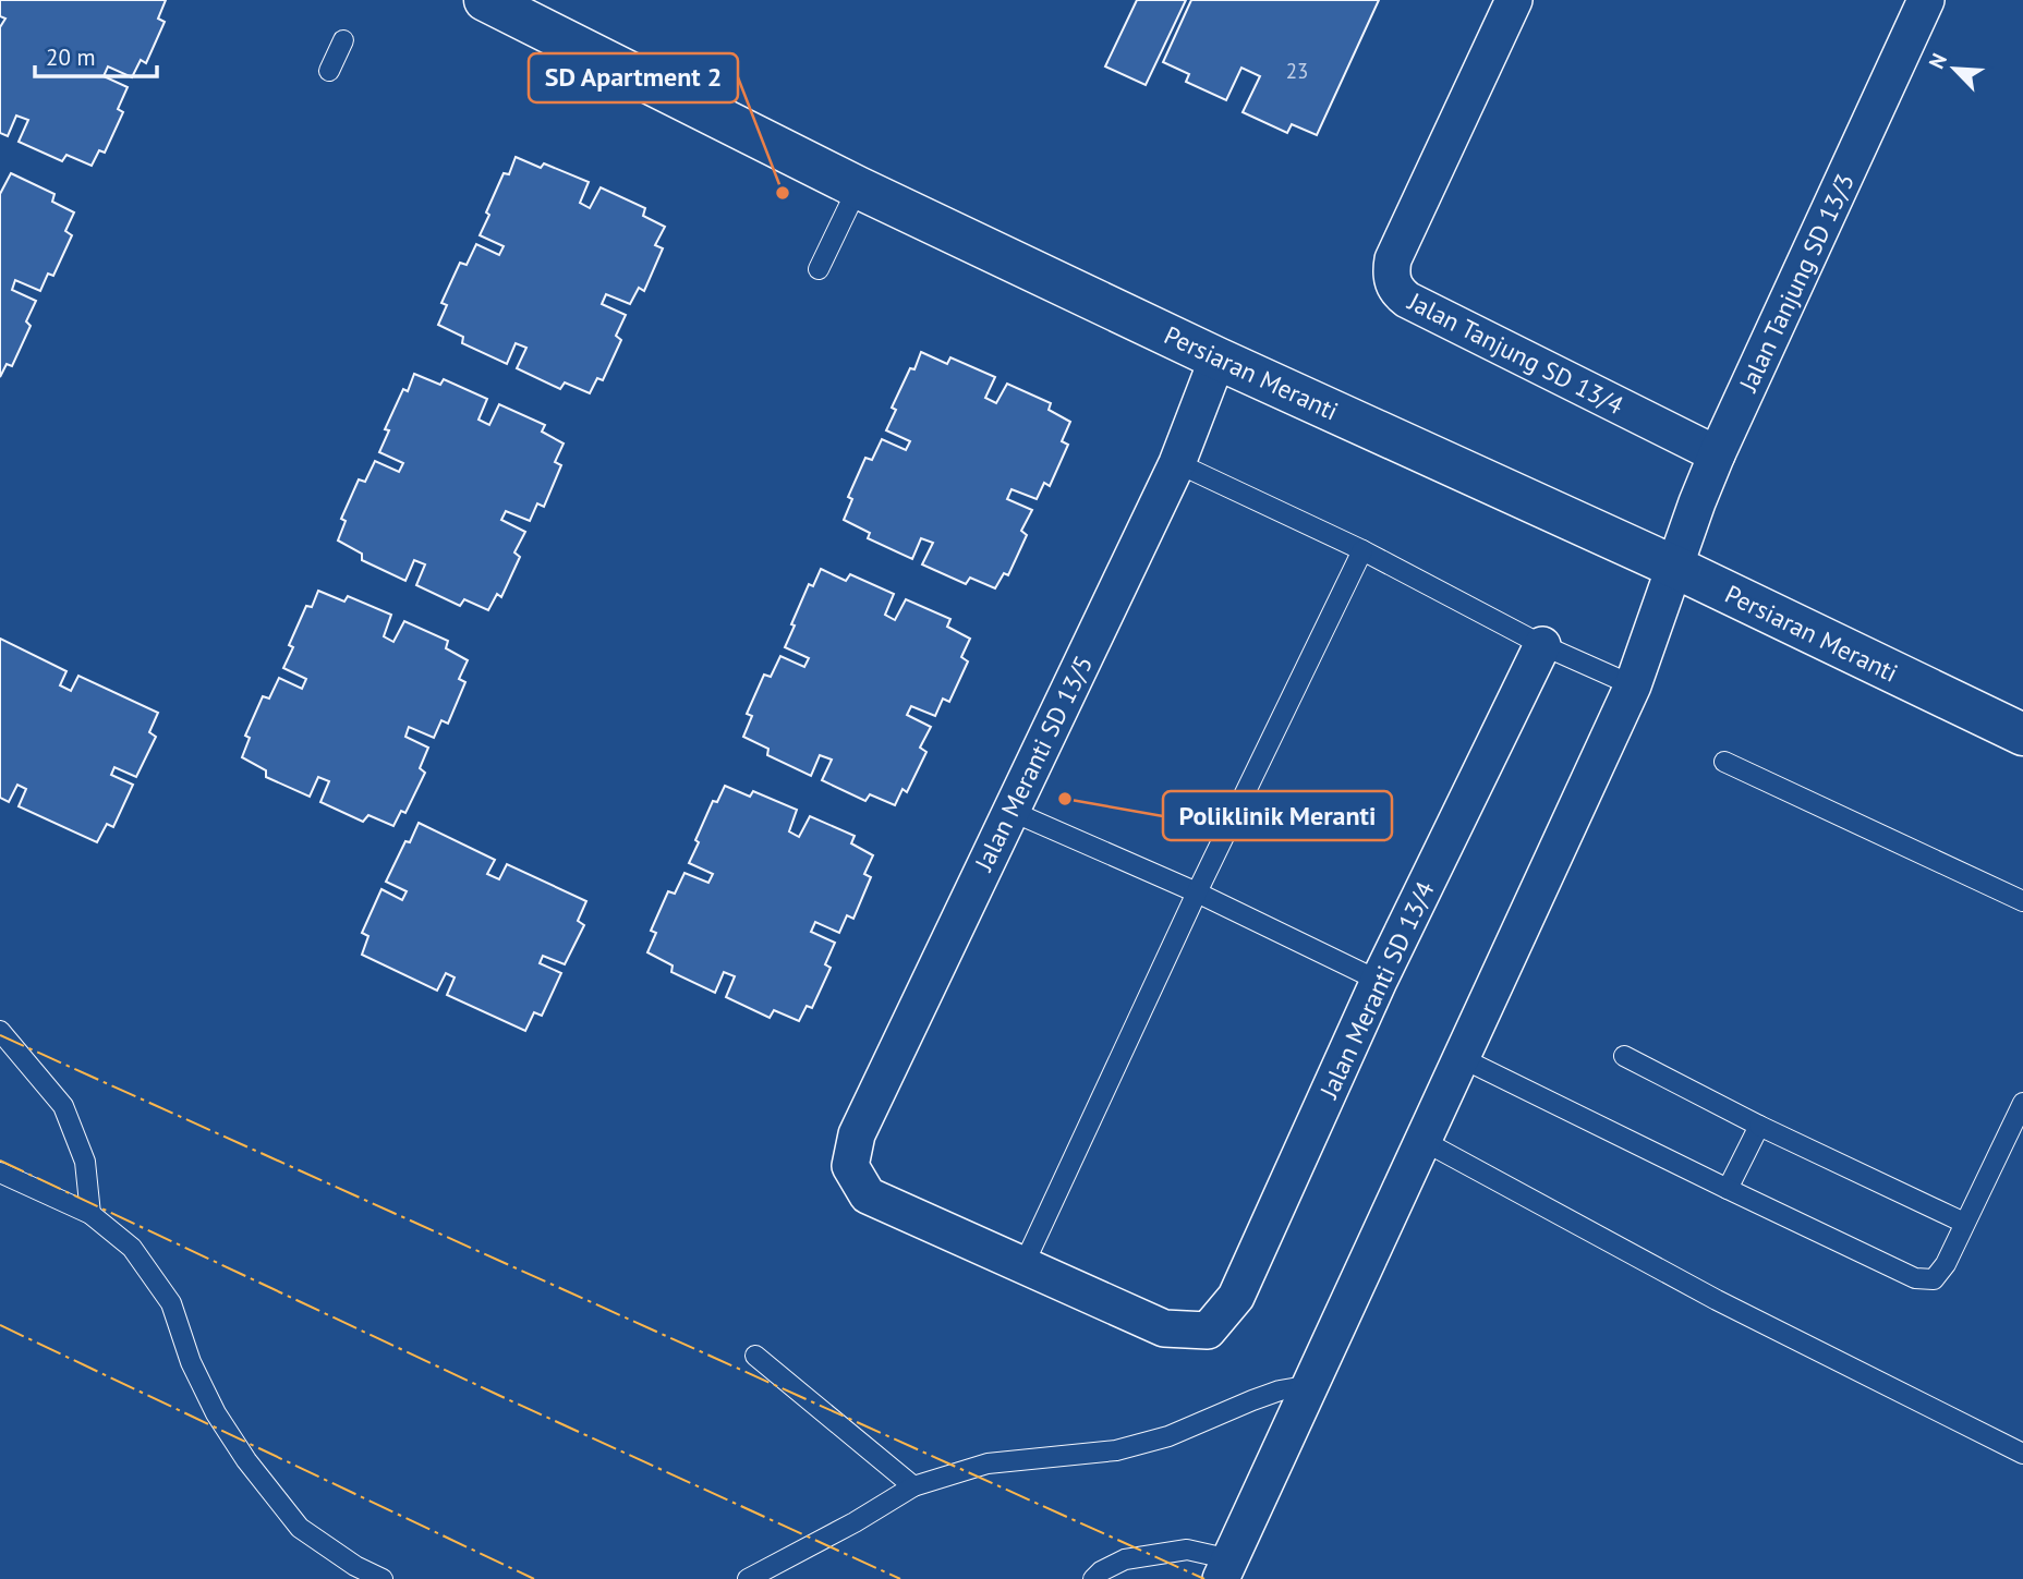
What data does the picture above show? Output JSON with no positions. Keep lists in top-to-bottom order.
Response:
{
  "streets": {
    "street": [
      "Jalan Tanjung SD 13/3",
      "Jalan Tanjung SD 13/4",
      "Persiaran Meranti",
      "Jalan Meranti SD 13/5",
      "Jalan Meranti SD 13/4"
    ]
  },
  "crossings": [
    ["Jalan Tanjung SD 13/3", "Jalan Tanjung SD 13/4"],
    ["Jalan Tanjung SD 13/3", "Persiaran Meranti"],
    ["Persiaran Meranti", "Jalan Meranti SD 13/5"],
    ["Jalan Meranti SD 13/5", "Jalan Meranti SD 13/4"]
  ],
  "places": ["SD Apartment 2", "Poliklinik Meranti"],
  "house_numbers": ["23"],
  "scale_bar": "20 m",
  "north": "top left"
}
